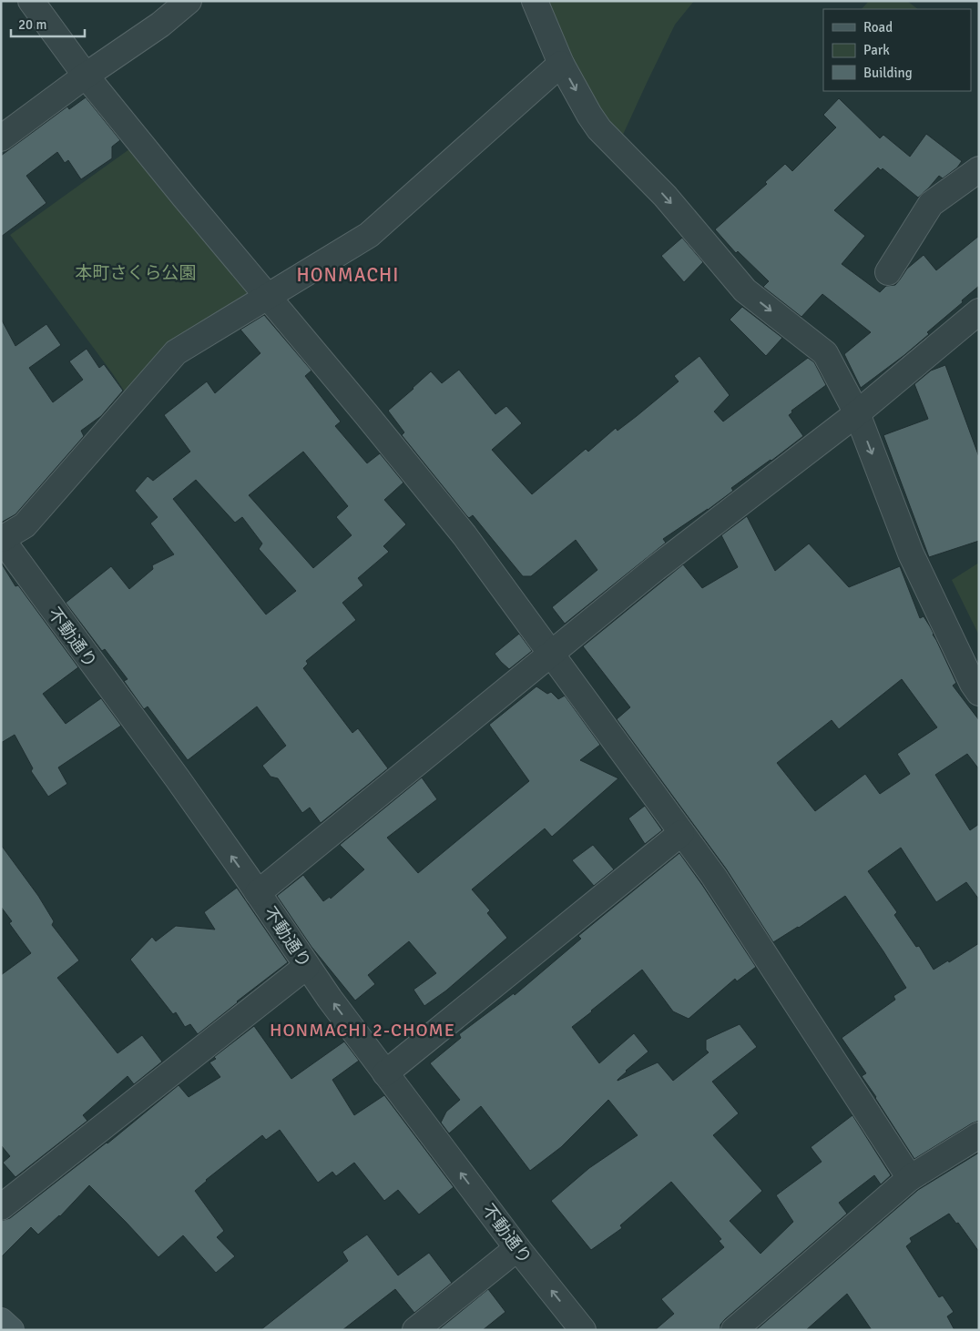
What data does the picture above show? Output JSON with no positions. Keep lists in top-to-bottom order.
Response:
{
  "streets": {
    "street": ["不動通り"]
  },
  "one_way": ["不動通り"],
  "districts": ["HONMACHI", "HONMACHI 2-CHOME"],
  "parks": ["本町さくら公園"],
  "legend": ["Road", "Park", "Building"],
  "scale_bar": "20 m"
}
